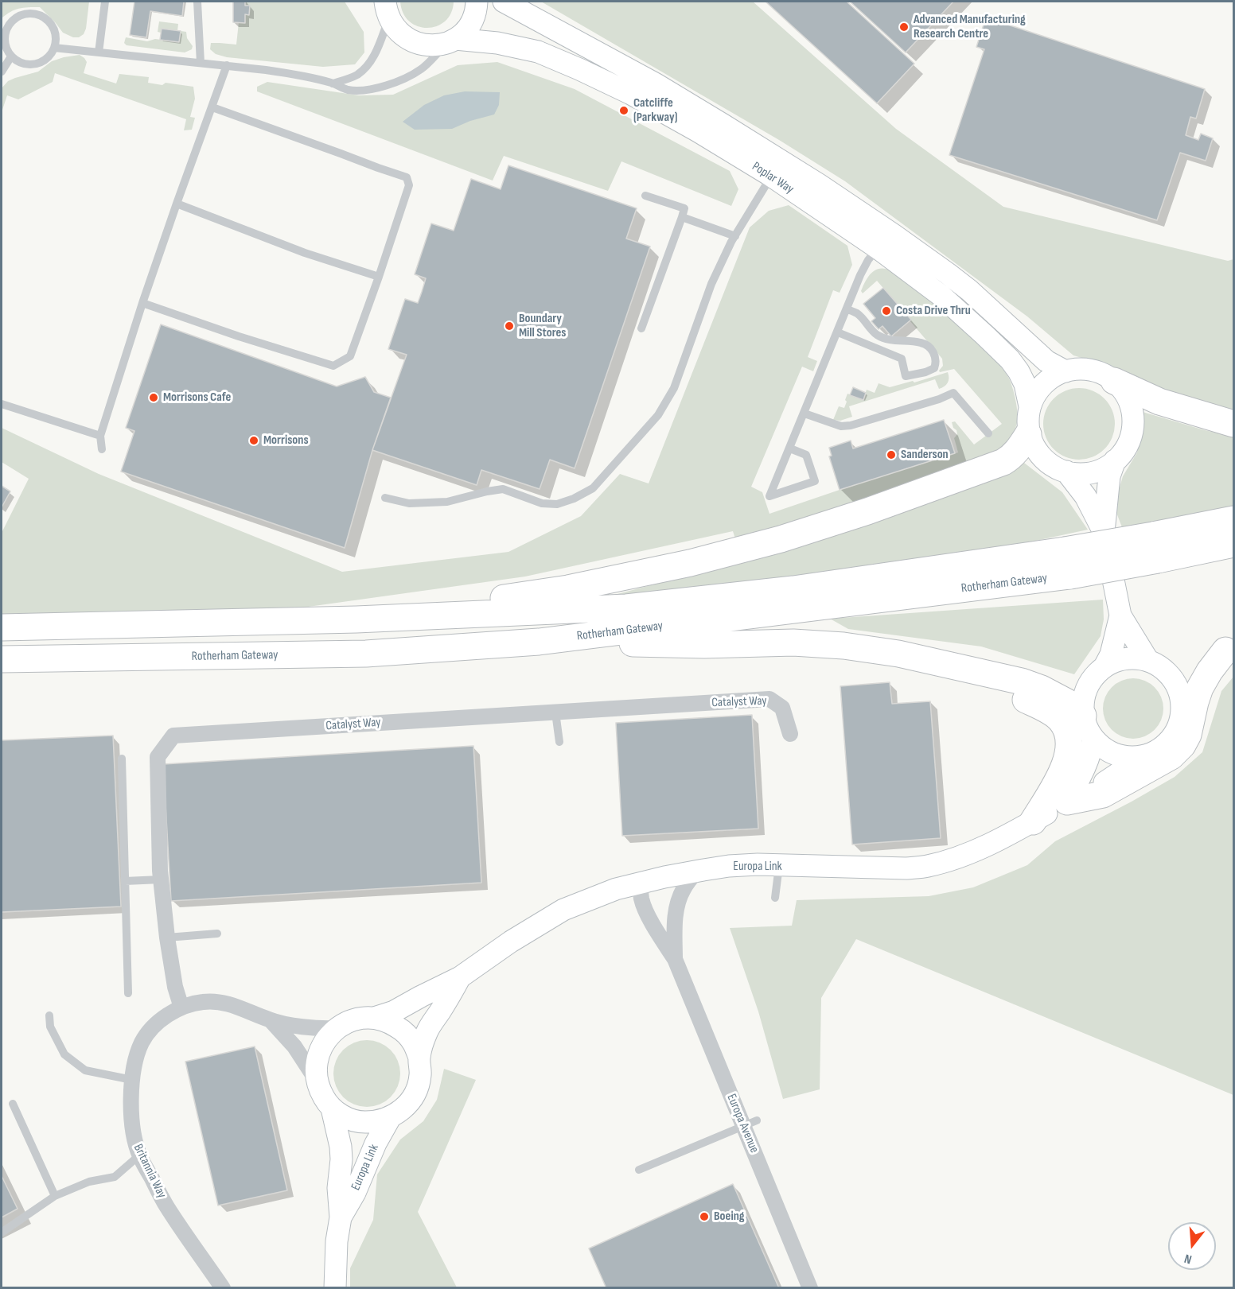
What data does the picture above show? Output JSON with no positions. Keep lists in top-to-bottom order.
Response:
{
  "streets": {
    "highway": ["Rotherham Gateway"],
    "main road": ["Poplar Way", "Europa Link"],
    "street": ["Catalyst Way", "Europa Avenue", "Britannia Way"]
  },
  "crossings": [
    ["Catalyst Way", "Britannia Way"],
    ["Europa Link", "Europa Avenue"],
    ["Europa Link", "Britannia Way"]
  ],
  "places": [
    "Advanced Manufacturing Research Centre",
    "Catcliffe (Parkway)",
    "Costa Drive Thru",
    "Boundary Mill Stores",
    "Morrisons Cafe",
    "Morrisons",
    "Sanderson",
    "Boeing"
  ],
  "north": "bottom"
}
